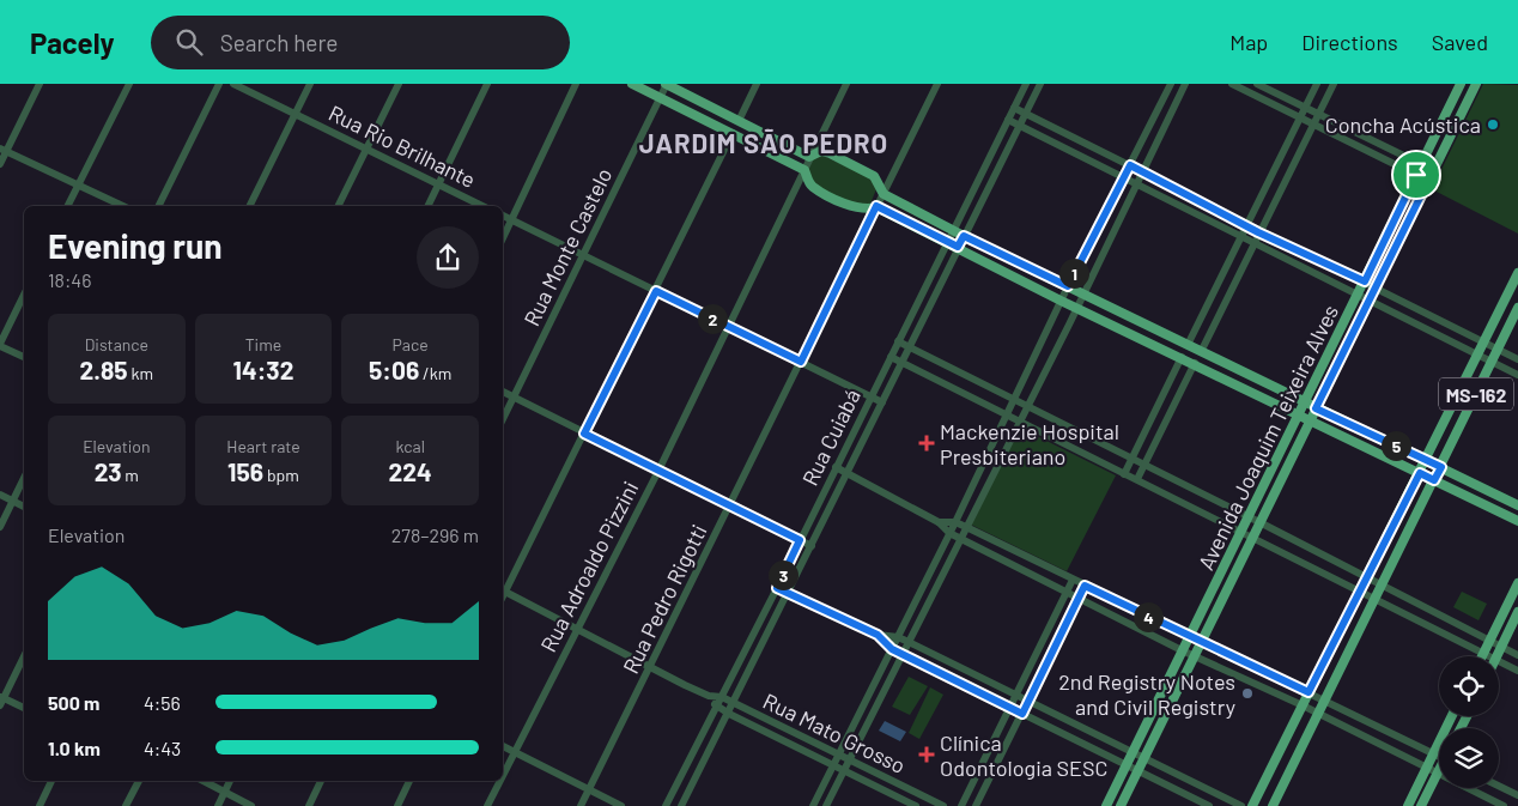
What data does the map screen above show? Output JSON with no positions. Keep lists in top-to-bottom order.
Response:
{
  "streets": {
    "main road": ["MS-162", "Avenida Joaquim Teixeira Alves"],
    "street": [
      "Rua Rio Brilhante",
      "Rua Monte Castelo",
      "Rua Cuiabá",
      "Rua Adroaldo Pizzini",
      "Rua Pedro Rigotti",
      "Rua Mato Grosso"
    ]
  },
  "crossings": [
    ["Rua Cuiabá", "Rua Mato Grosso"],
    ["Rua Adroaldo Pizzini", "Rua Mato Grosso"],
    ["Rua Pedro Rigotti", "Rua Mato Grosso"]
  ],
  "districts": ["JARDIM SÃO PEDRO"],
  "places": {
    "other": ["Concha Acústica", "2nd Registry Notes and Civil Registry"],
    "health": ["Mackenzie Hospital Presbiteriano", "Clínica Odontologia SESC"]
  },
  "page": {
    "header": "Pacely",
    "search": "Search here",
    "nav": ["Map", "Directions", "Saved"],
    "heading": ["Evening run", "18:46"],
    "pins": [
      "1",
      "2",
      "5",
      "3",
      "4"
    ],
    "stats": [
      ["Distance", "2.85 km"],
      ["Time", "14:32"],
      ["Pace", "5:06 /km"],
      ["Elevation", "23 m"],
      ["Heart rate", "156 bpm"],
      ["kcal", "224"]
    ],
    "chart": ["Elevation", "278–296 m"],
    "list": [
      {
        "name": "500 m",
        "note": "4:56"
      },
      {
        "name": "1.0 km",
        "note": "4:43"
      }
    ]
  }
}
